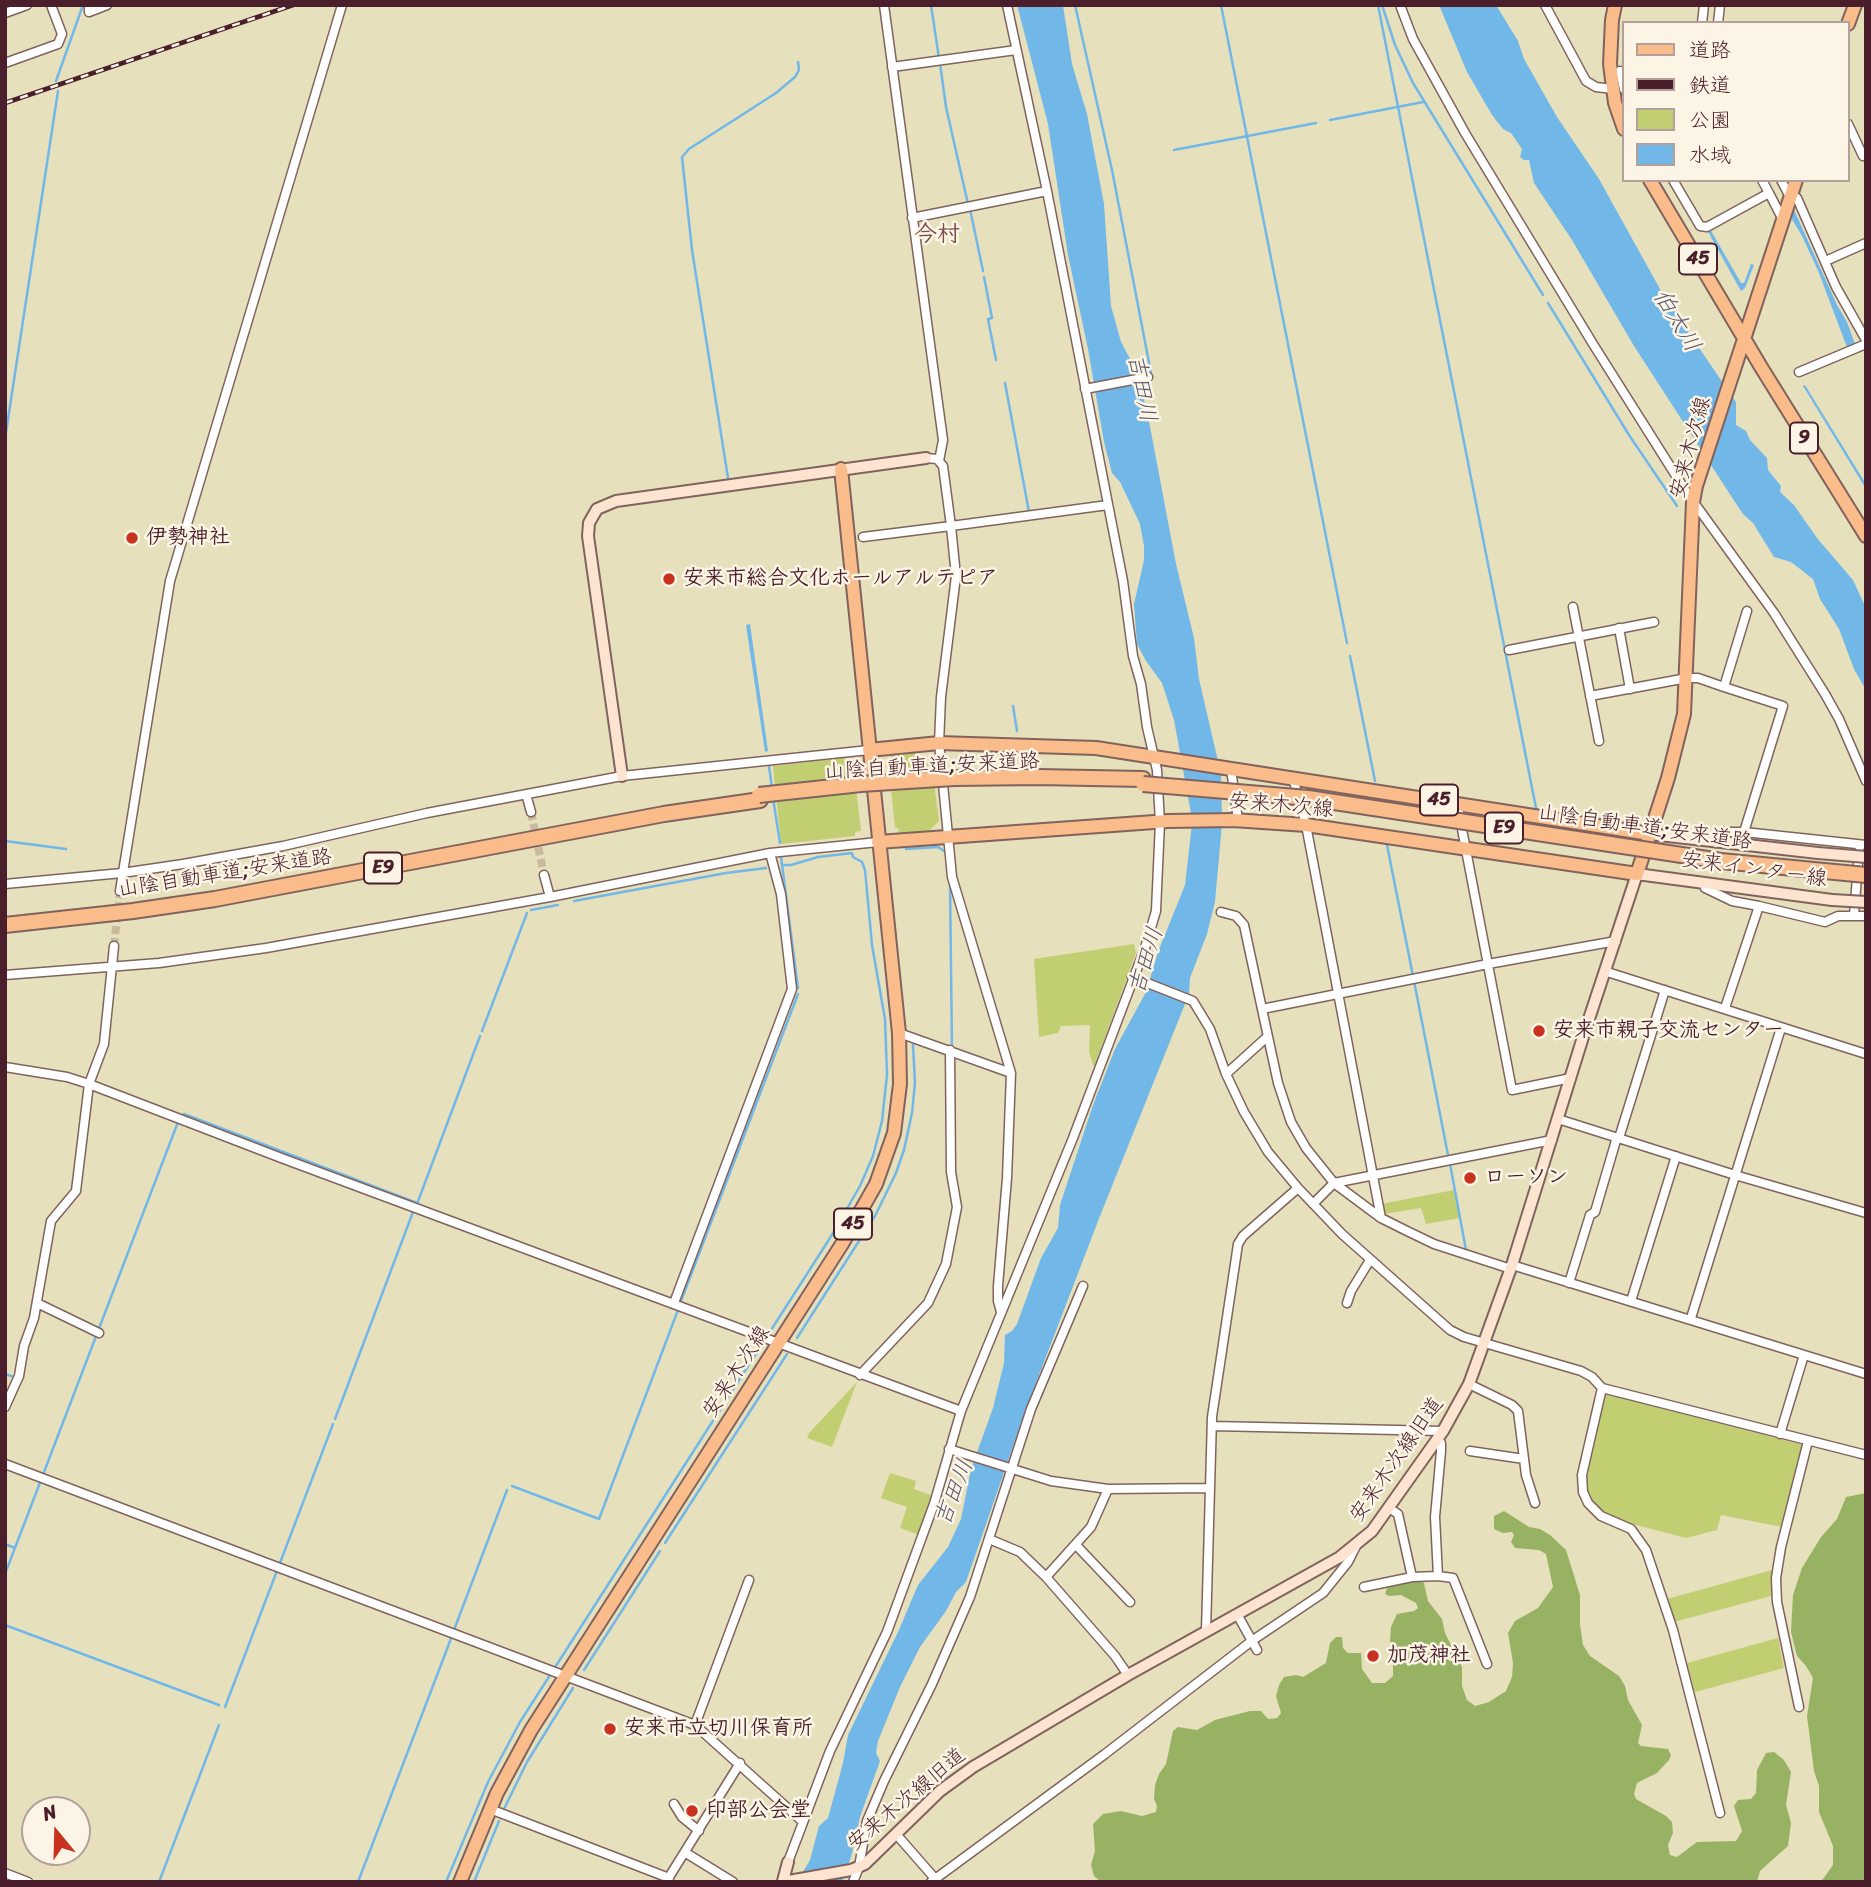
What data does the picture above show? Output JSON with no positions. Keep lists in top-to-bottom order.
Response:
{
  "streets": {
    "highway": ["山陰自動車道;安来道路", "E9"],
    "main road": ["45", "9", "安来木次線"],
    "street": ["安来インター線", "安来木次線旧道"]
  },
  "crossings": [
    ["45", "9"],
    ["45", "安来木次線"],
    ["9", "安来木次線"],
    ["安来木次線", "安来インター線"],
    ["安来木次線", "安来木次線旧道"],
    ["安来インター線", "安来木次線旧道"]
  ],
  "districts": ["今村"],
  "water": ["伯太川", "吉田川"],
  "places": [
    "伊勢神社",
    "安来市総合文化ホールアルテピア",
    "安来市親子交流センター",
    "ローソン",
    "加茂神社",
    "安来市立切川保育所",
    "印部公会堂"
  ],
  "legend": [
    "道路",
    "鉄道",
    "公園",
    "水域"
  ],
  "north": "top"
}
